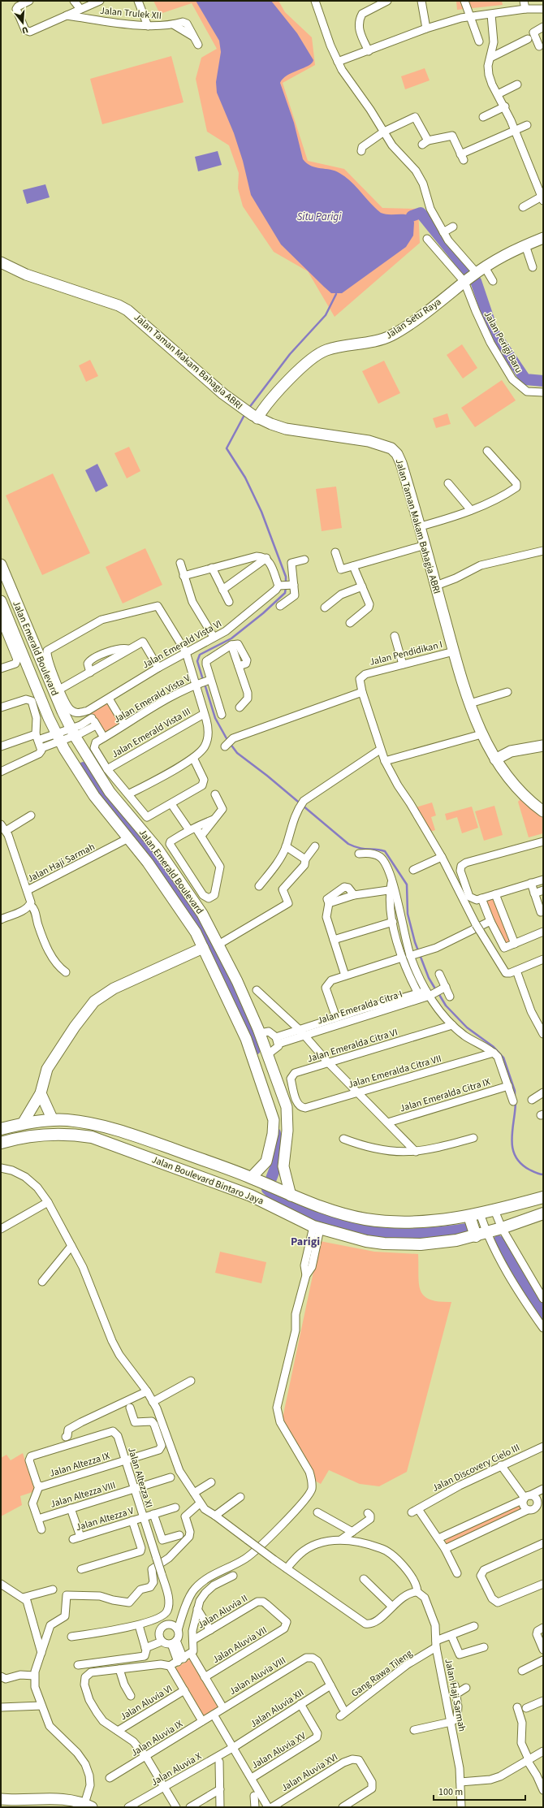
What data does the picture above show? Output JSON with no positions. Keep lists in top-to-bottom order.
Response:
{
  "streets": {
    "main road": [
      "Jalan Setu Raya",
      "Jalan Taman Makam Bahagia ABRI",
      "Jalan Emerald Boulevard",
      "Jalan Boulevard Bintaro Jaya"
    ],
    "street": [
      "Jalan Trulek XII",
      "Jalan Perigi Baru",
      "Jalan Emerald Vista VI",
      "Jalan Pendidikan I",
      "Jalan Emerald Vista V",
      "Jalan Emerald Vista III",
      "Jalan Haji Sarmah",
      "Jalan Emeralda Citra I",
      "Jalan Emeralda Citra VI",
      "Jalan Emeralda Citra VII",
      "Jalan Emeralda Citra IX",
      "Jalan Altezza IX",
      "Jalan Discovery Cielo III",
      "Jalan Altezza XI",
      "Jalan Altezza VIII",
      "Jalan Altezza V",
      "Jalan Aluvia II",
      "Jalan Aluvia VII",
      "Gang Rawa Tileng",
      "Jalan Aluvia VIII",
      "Jalan Aluvia VI",
      "Jalan Aluvia XII",
      "Jalan Aluvia IX",
      "Jalan Aluvia XV",
      "Jalan Aluvia X",
      "Jalan Aluvia XVI"
    ]
  },
  "crossings": [
    ["Jalan Setu Raya", "Jalan Perigi Baru"],
    ["Jalan Setu Raya", "Jalan Taman Makam Bahagia ABRI"],
    ["Jalan Taman Makam Bahagia ABRI", "Jalan Pendidikan I"],
    ["Jalan Emerald Boulevard", "Jalan Haji Sarmah"],
    ["Jalan Emerald Boulevard", "Jalan Emeralda Citra I"],
    ["Jalan Emerald Boulevard", "Jalan Boulevard Bintaro Jaya"],
    ["Jalan Emerald Vista V", "Jalan Emerald Vista III"],
    ["Jalan Haji Sarmah", "Gang Rawa Tileng"],
    ["Jalan Emeralda Citra VI", "Jalan Emeralda Citra VII"],
    ["Jalan Altezza IX", "Jalan Altezza XI"],
    ["Jalan Altezza IX", "Jalan Altezza VIII"],
    ["Jalan Altezza XI", "Jalan Altezza VIII"],
    ["Jalan Altezza XI", "Jalan Altezza V"],
    ["Jalan Altezza VIII", "Jalan Altezza V"],
    ["Jalan Aluvia II", "Jalan Aluvia VII"],
    ["Jalan Aluvia VIII", "Jalan Aluvia XII"],
    ["Jalan Aluvia VIII", "Jalan Aluvia IX"],
    ["Jalan Aluvia XII", "Jalan Aluvia XV"],
    ["Jalan Aluvia XII", "Jalan Aluvia X"]
  ],
  "districts": ["Parigi"],
  "water": ["Situ Parigi"],
  "scale_bar": "100 m",
  "north": "bottom"
}
